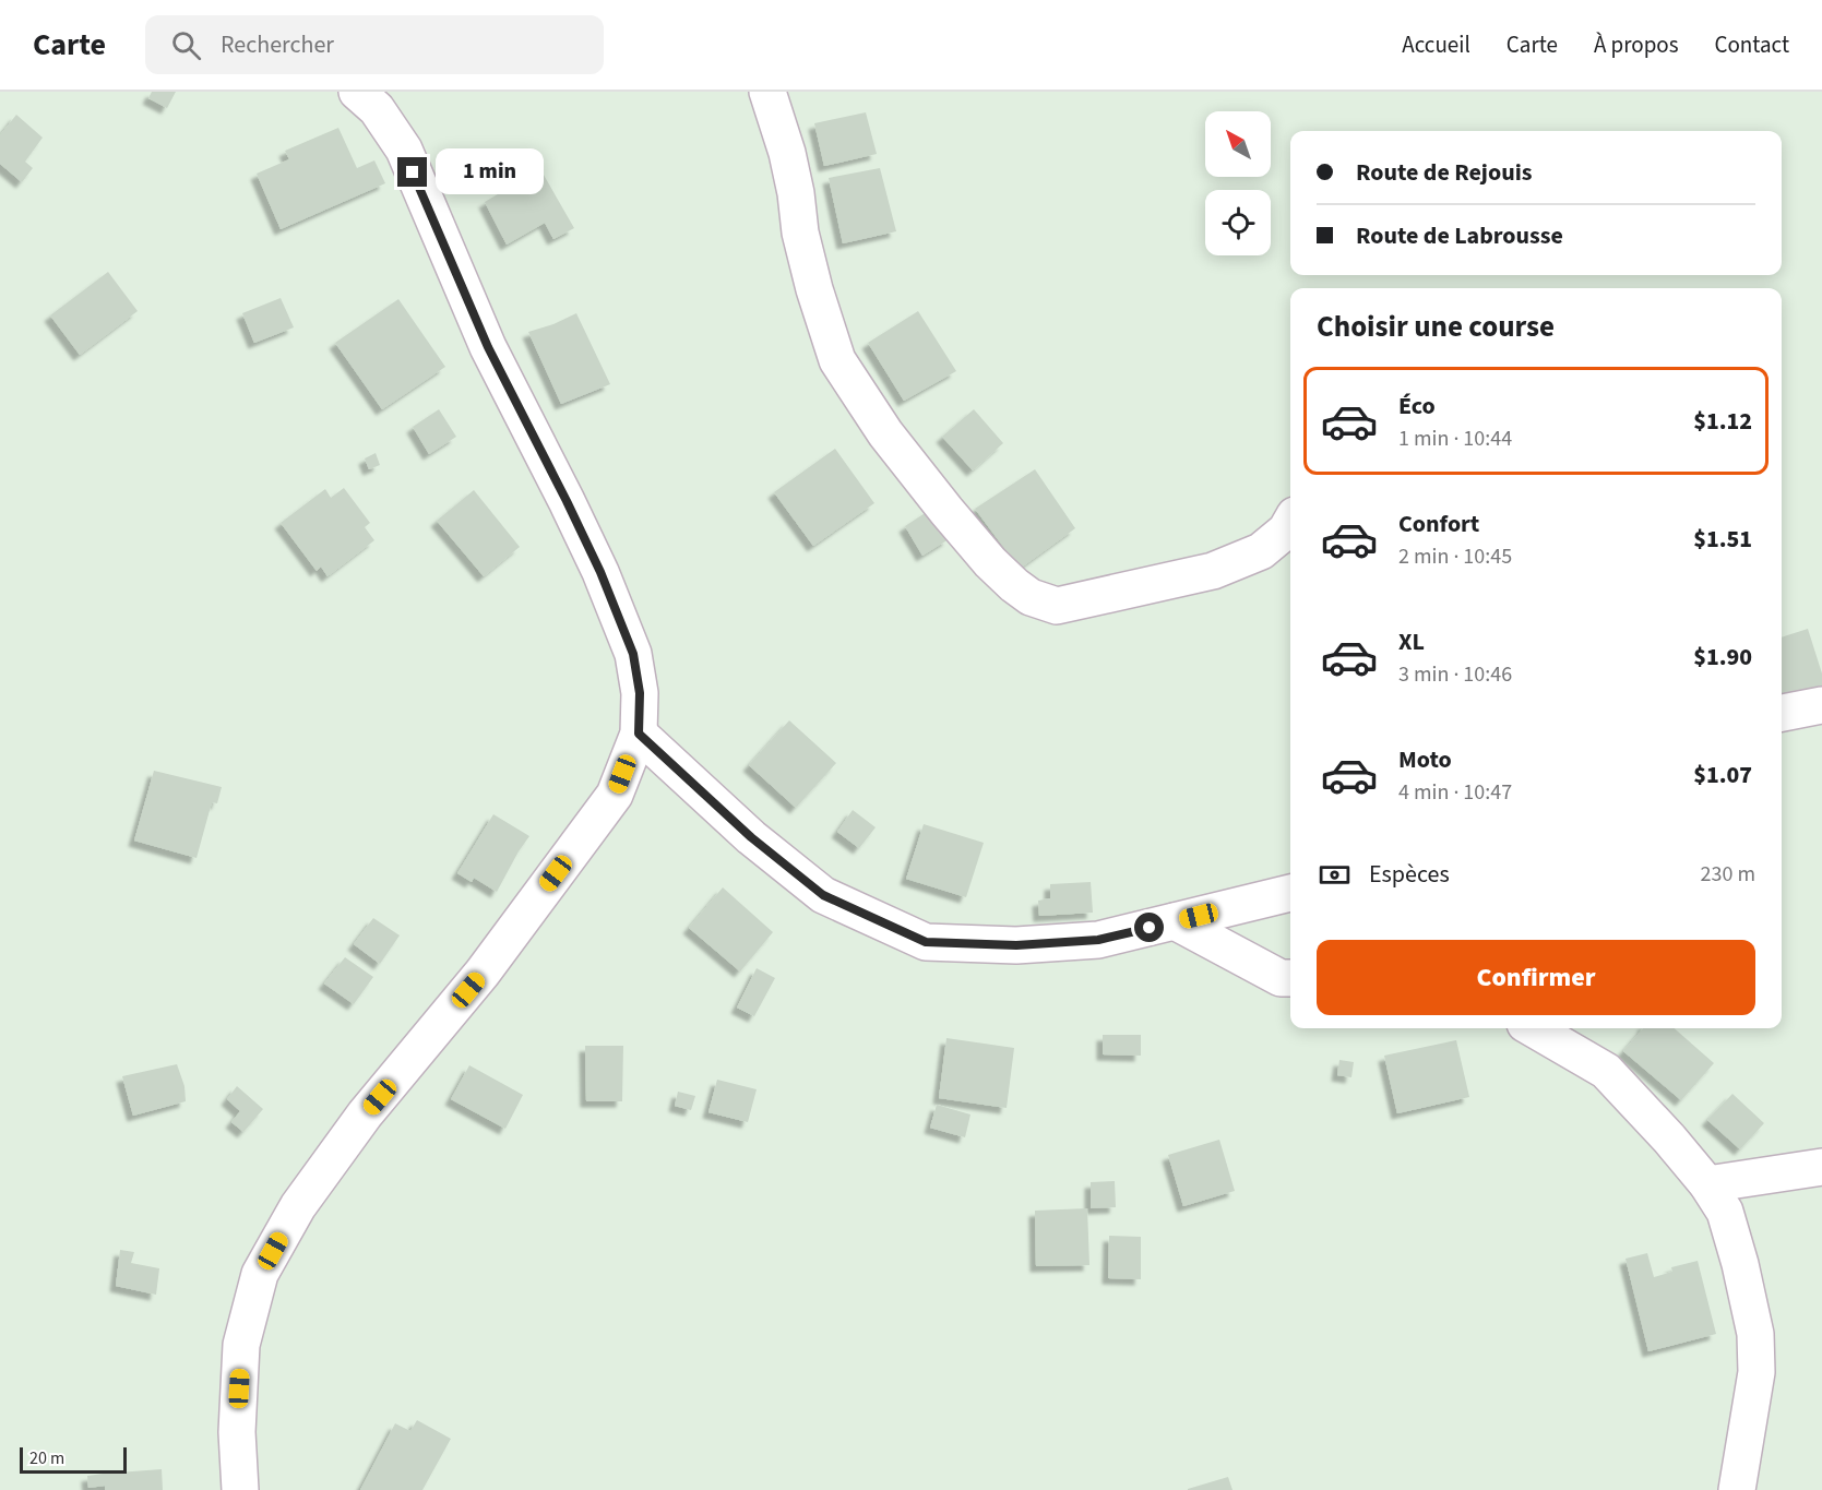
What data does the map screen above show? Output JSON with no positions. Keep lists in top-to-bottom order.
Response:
{
  "scale_bar": "20 m",
  "north": "top left",
  "page": {
    "header": "Carte",
    "search": "Rechercher",
    "nav": [
      "Accueil",
      "Carte",
      "À propos",
      "Contact"
    ],
    "banner": ["Route de Rejouis", "Route de Labrousse"],
    "bubble": "1 min",
    "heading": "Choisir une course",
    "list": [
      {
        "name": "Éco",
        "note": "1 min · 10:44",
        "value": "$1.12"
      },
      {
        "name": "Confort",
        "note": "2 min · 10:45",
        "value": "$1.51"
      },
      {
        "name": "XL",
        "note": "3 min · 10:46",
        "value": "$1.90"
      },
      {
        "name": "Moto",
        "note": "4 min · 10:47",
        "value": "$1.07"
      }
    ],
    "pay": ["Espèces", "230 m"],
    "buttons": "Confirmer",
    "scale": "20 m"
  }
}
